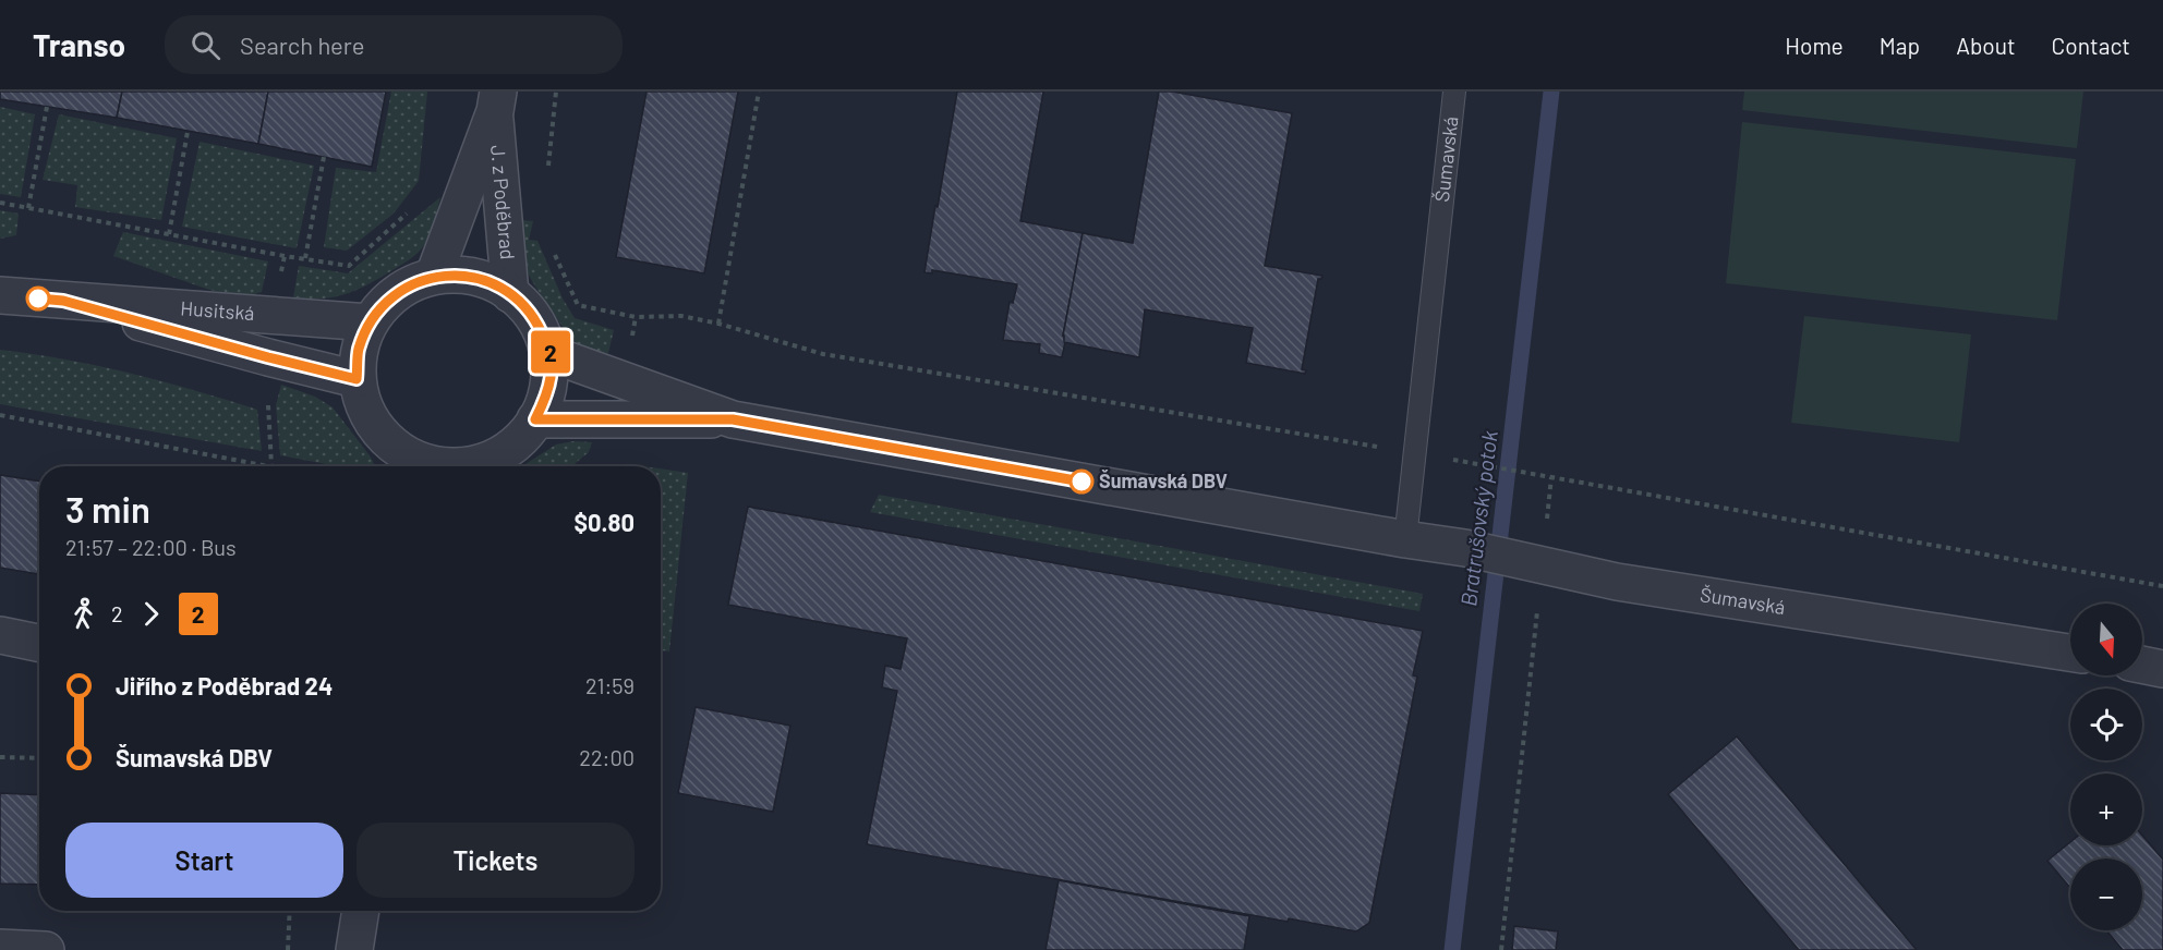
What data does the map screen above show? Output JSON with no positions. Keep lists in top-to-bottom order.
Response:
{
  "streets": {
    "street": ["Šumavská", "J. z Poděbrad", "Husitská"]
  },
  "crossings": [
    ["Šumavská", "J. z Poděbrad"],
    ["J. z Poděbrad", "Husitská"]
  ],
  "water": ["Bratrušovský potok"],
  "places": ["Šumavská DBV"],
  "lines": ["bus line 2"],
  "north": "bottom",
  "page": {
    "header": "Transo",
    "search": "Search here",
    "nav": [
      "Home",
      "Map",
      "About",
      "Contact"
    ],
    "on_map": "2",
    "heading": ["3 min", "21:57 – 22:00 · Bus", "$0.80"],
    "legs": ["2", "2"],
    "map_buttons": ["+", "−"],
    "list": [
      {
        "name": "Jiřího z Poděbrad 24",
        "value": "21:59"
      },
      {
        "name": "Šumavská DBV",
        "value": "22:00"
      }
    ],
    "buttons": ["Start", "Tickets"]
  }
}
